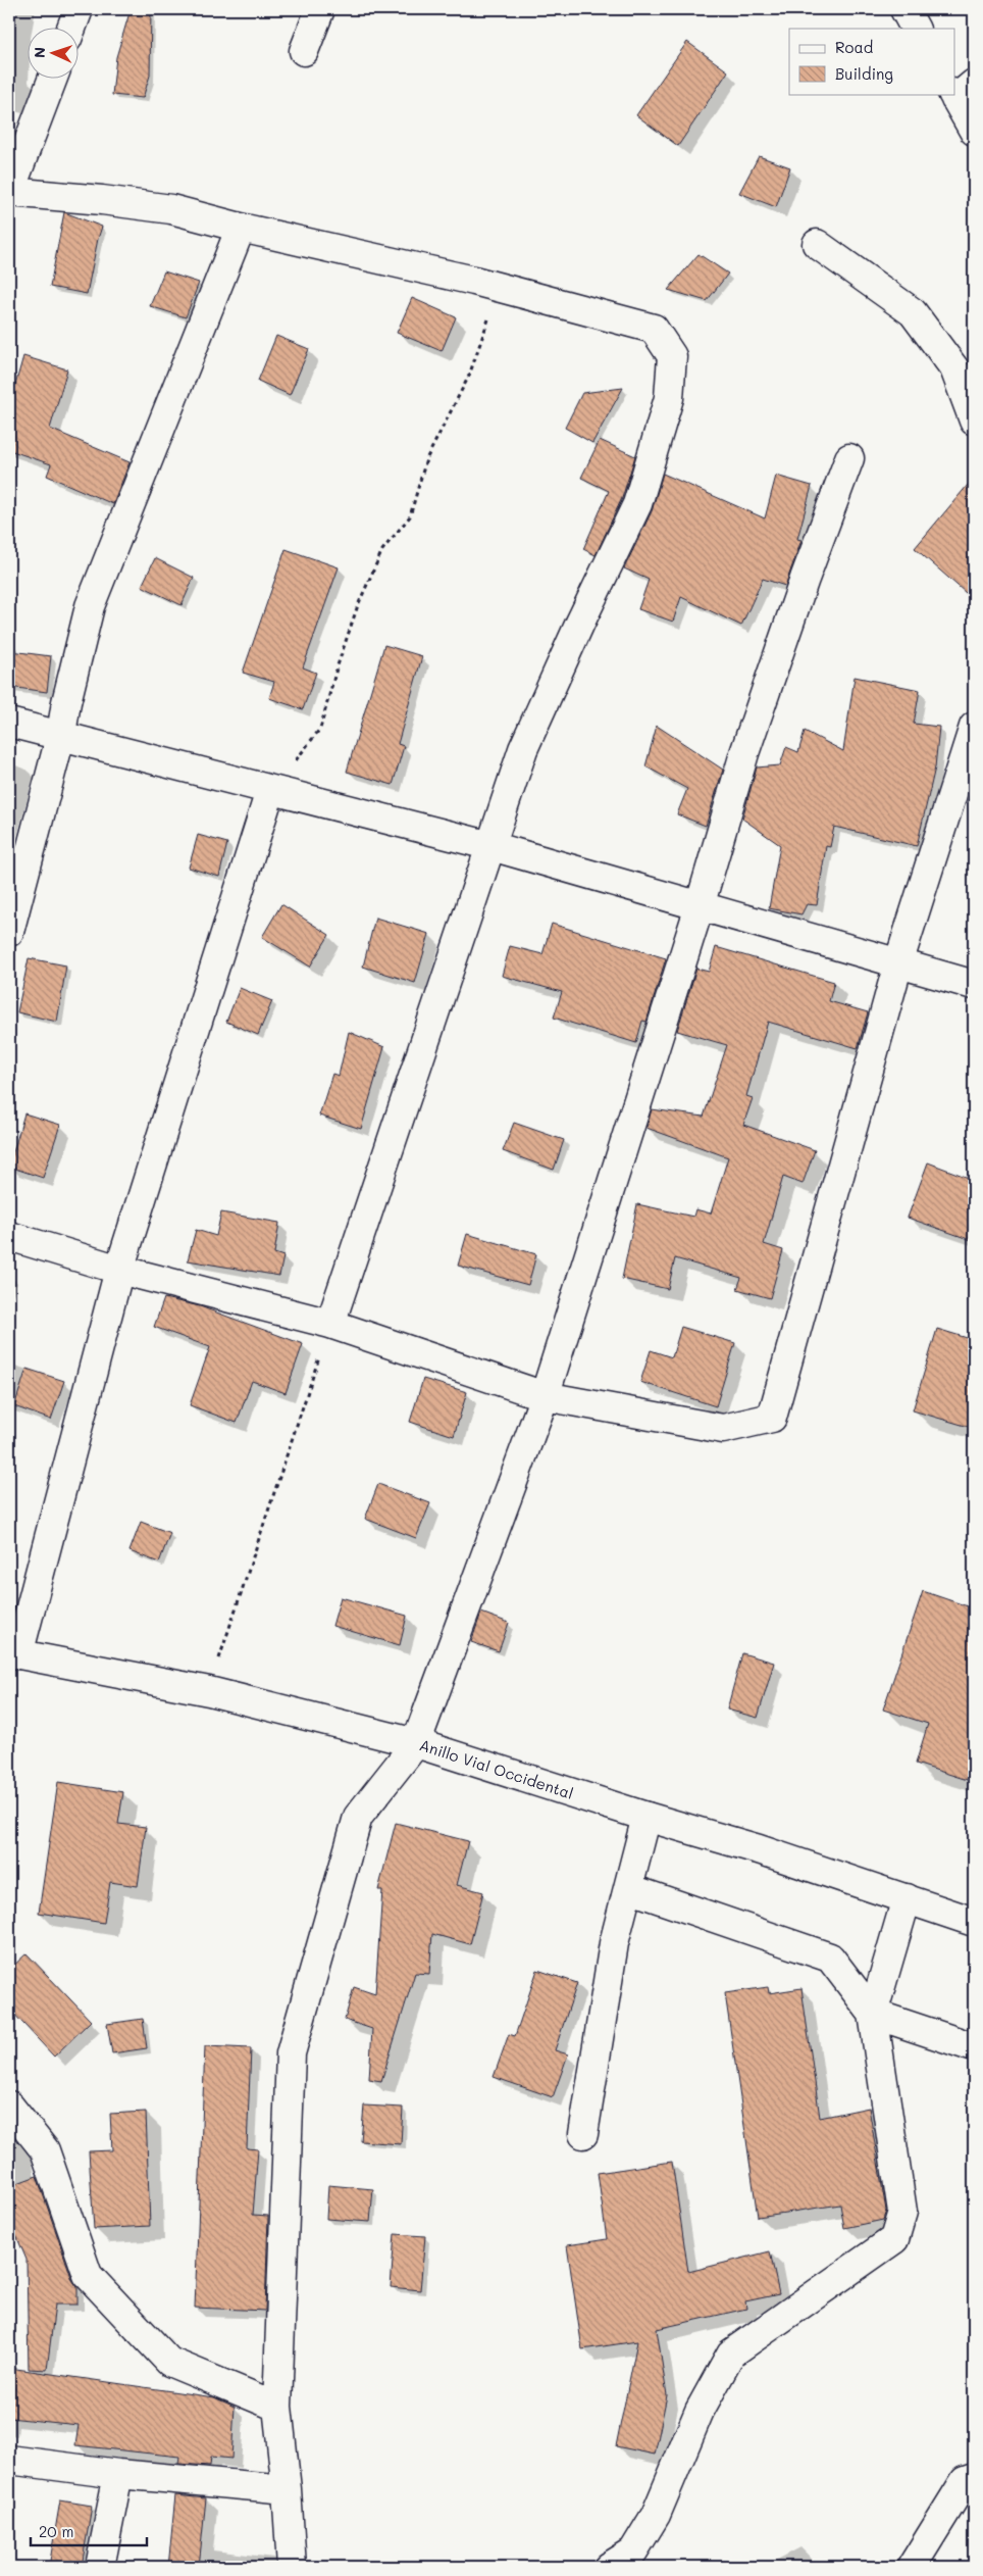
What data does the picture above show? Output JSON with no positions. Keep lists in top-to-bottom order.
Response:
{
  "streets": {
    "main road": ["Anillo Vial Occidental"]
  },
  "legend": ["Road", "Building"],
  "scale_bar": "20 m",
  "north": "left"
}
